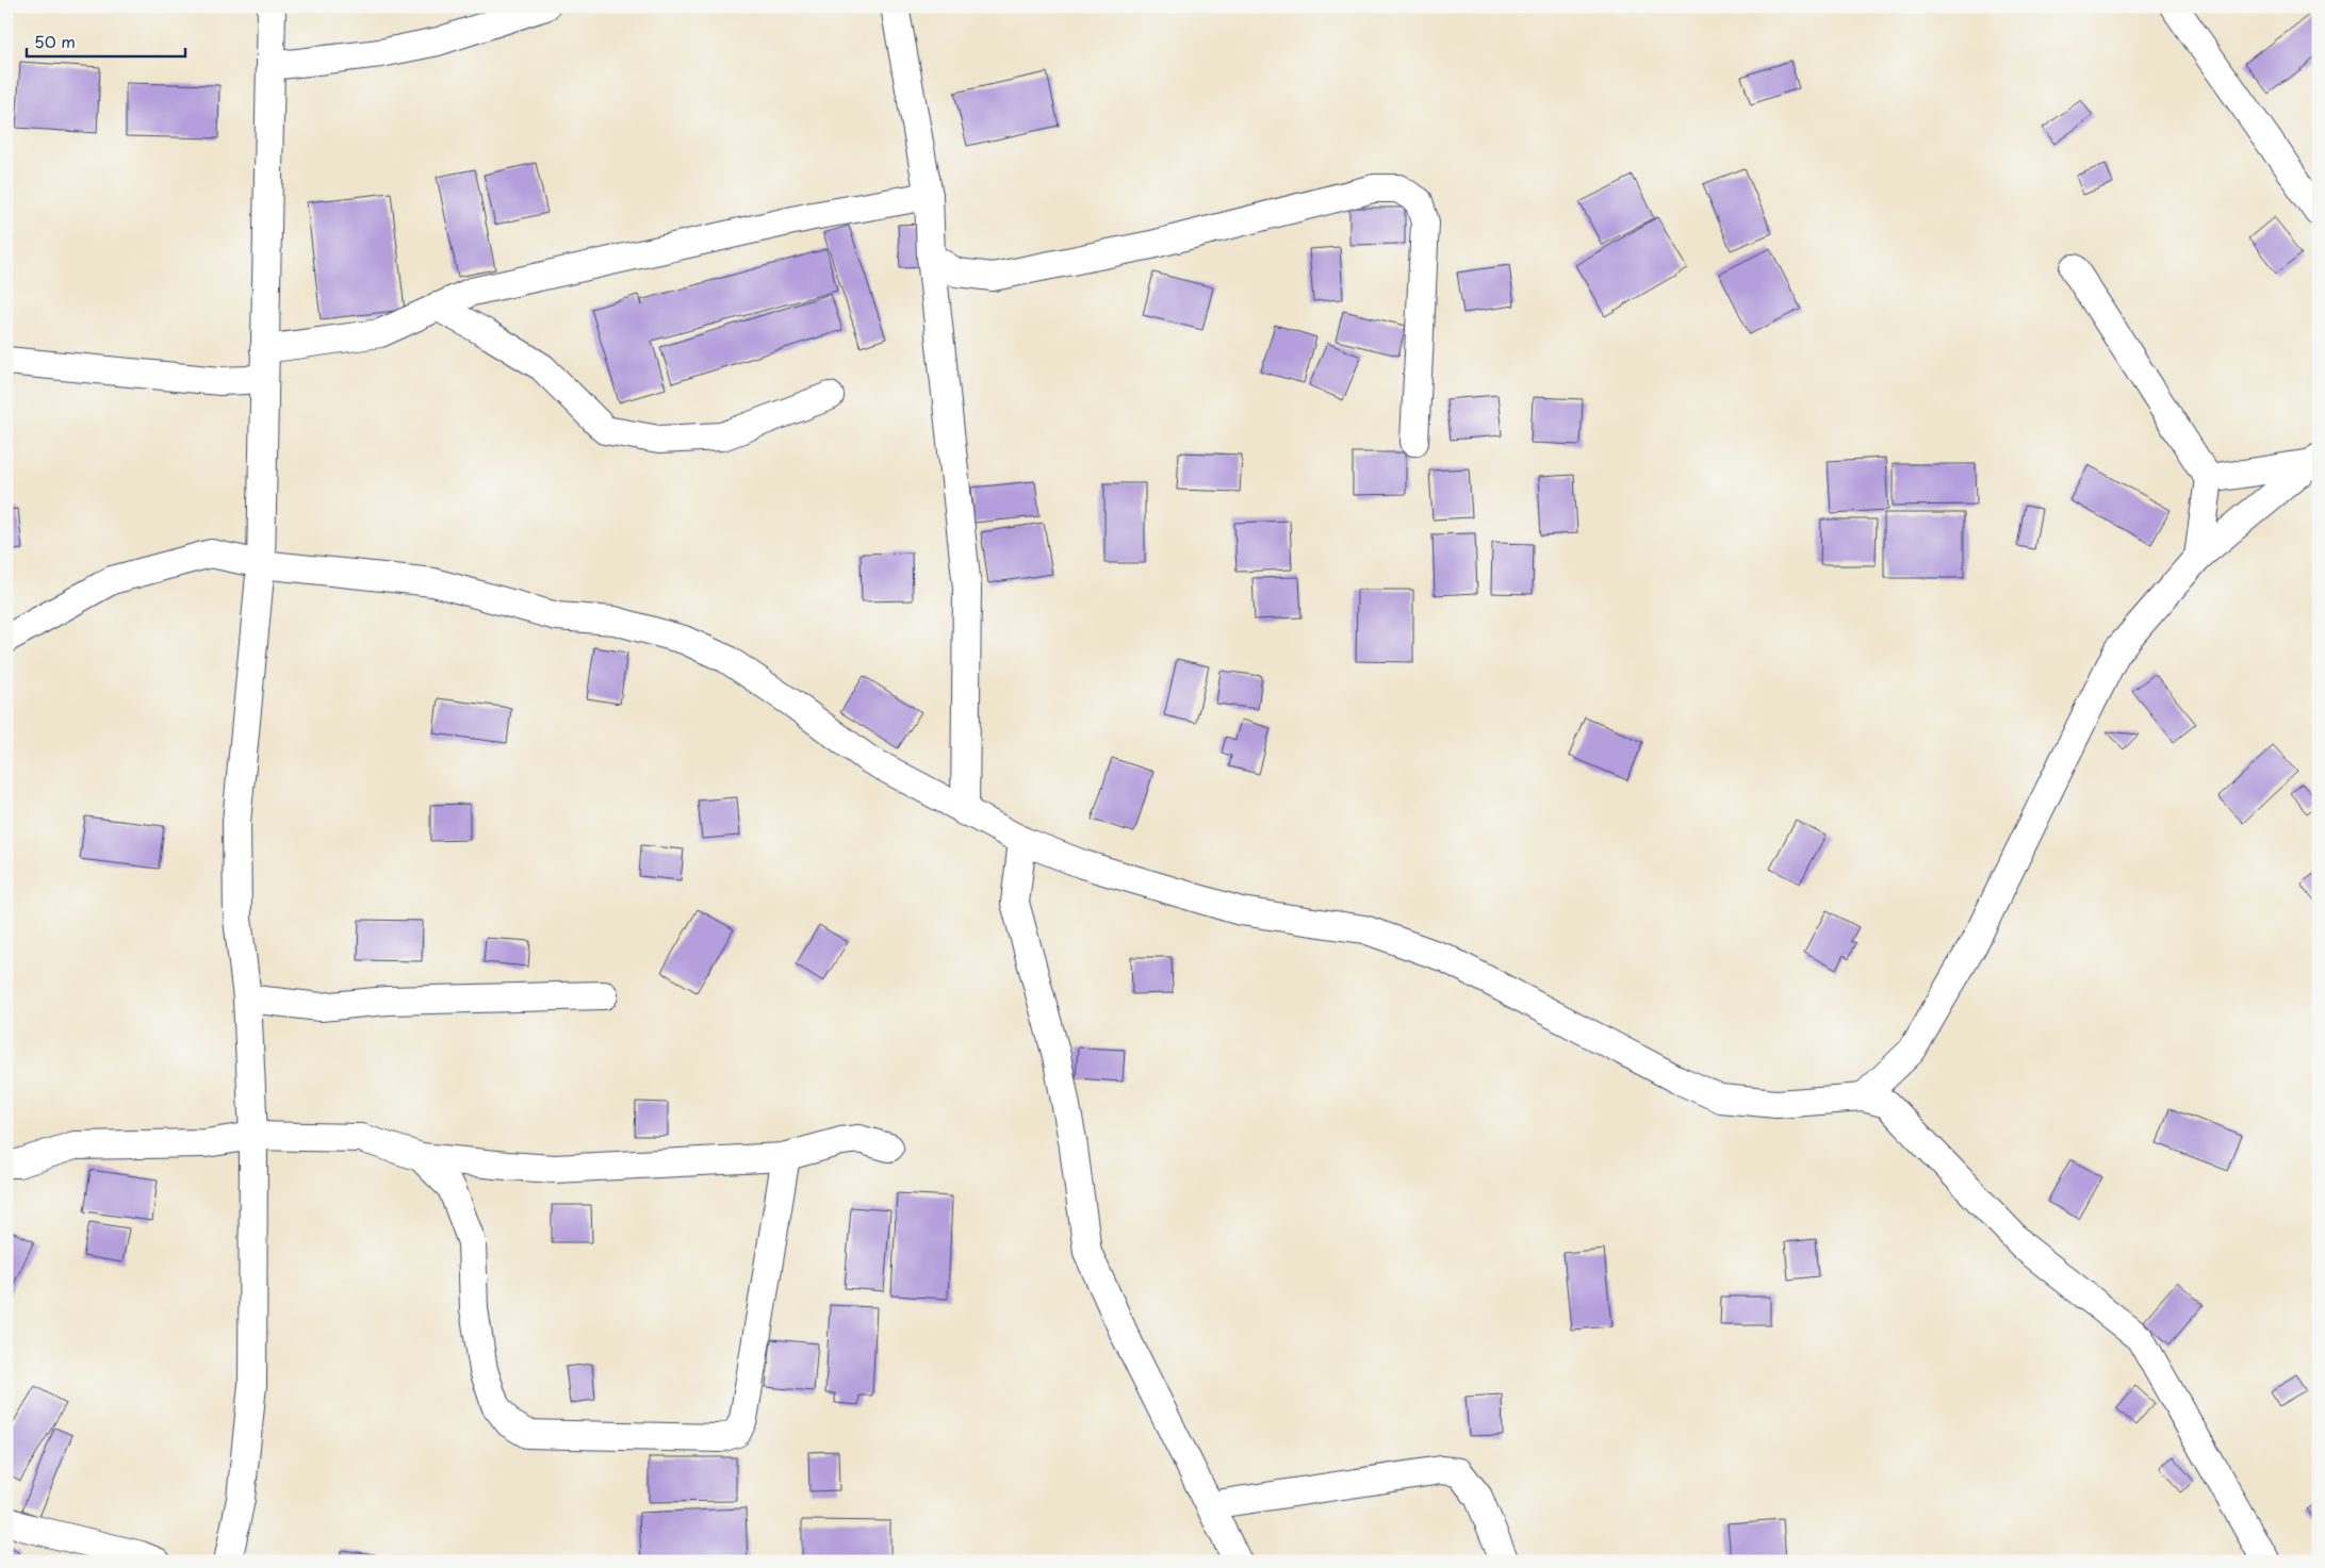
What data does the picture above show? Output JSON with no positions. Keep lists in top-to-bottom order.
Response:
{
  "scale_bar": "50 m"
}
